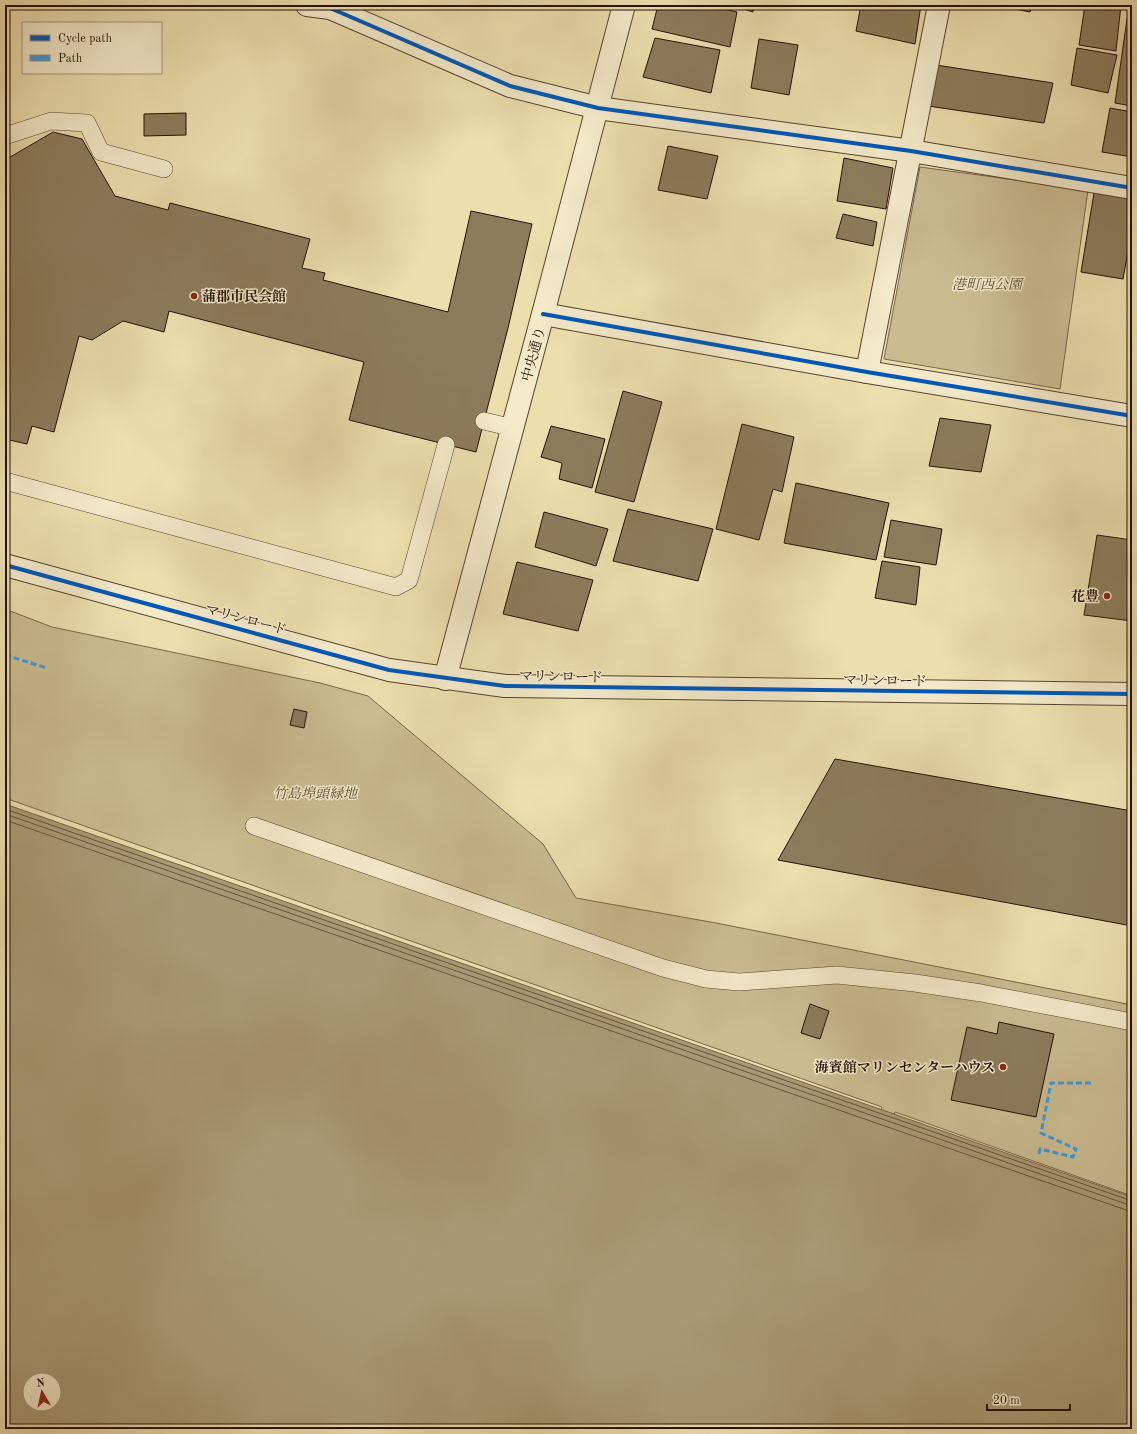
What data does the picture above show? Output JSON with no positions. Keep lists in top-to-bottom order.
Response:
{
  "streets": {
    "street": ["中央通り", "マリンロード"]
  },
  "crossings": [
    ["中央通り", "マリンロード"]
  ],
  "parks": ["港町西公園", "竹島埠頭緑地"],
  "places": ["蒲郡市民会館", "花豊", "海賓館マリンセンターハウス"],
  "legend": ["Cycle path", "Path"],
  "scale_bar": "20 m",
  "north": "top"
}
